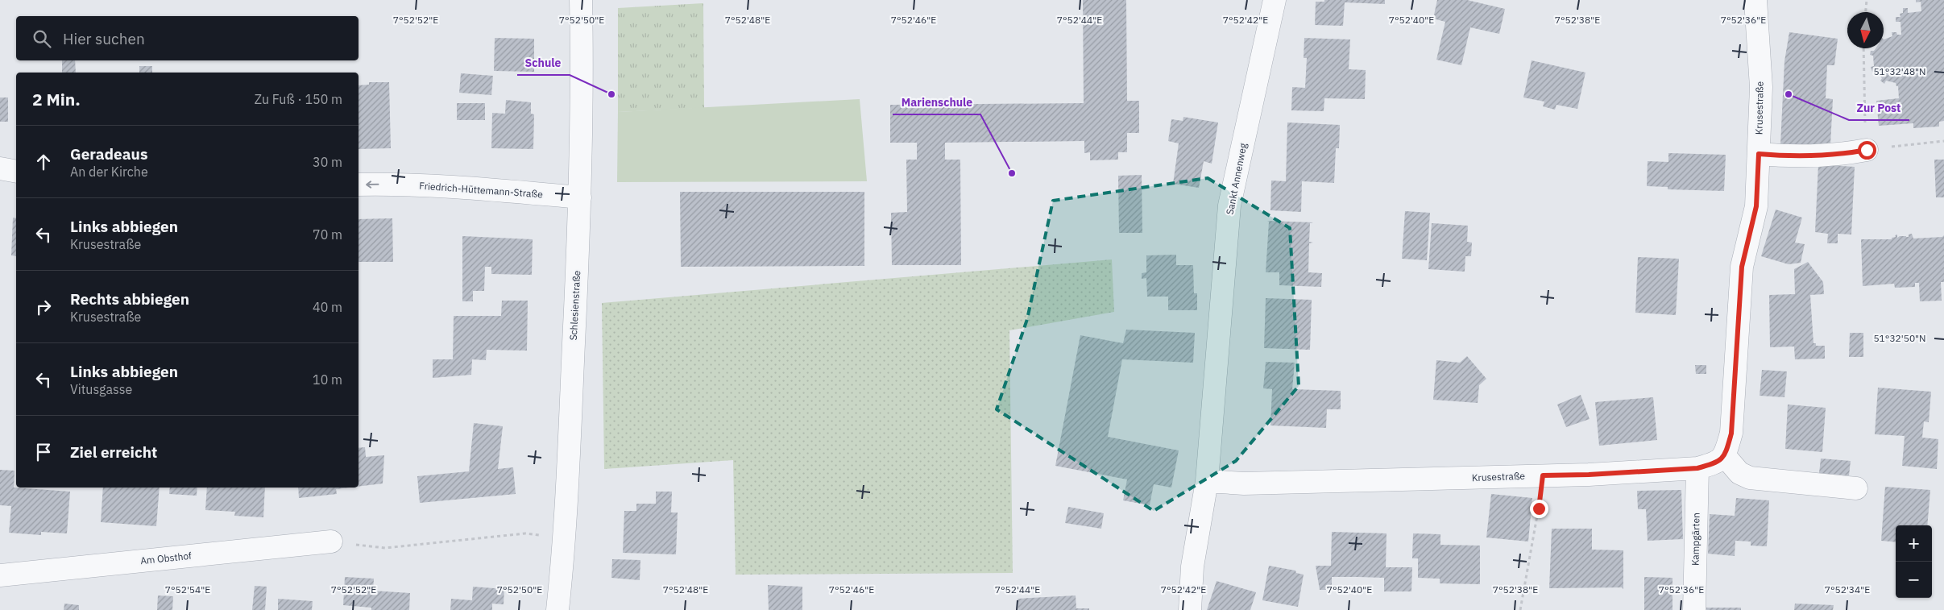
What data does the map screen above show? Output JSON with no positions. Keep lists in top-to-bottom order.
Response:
{
  "streets": {
    "street": [
      "Krusestraße",
      "Sankt Annenweg",
      "Friedrich-Hüttemann-Straße",
      "Schlesienstraße",
      "Kampgärten",
      "Am Obsthof"
    ]
  },
  "crossings": [
    ["Krusestraße", "Sankt Annenweg"],
    ["Krusestraße", "Kampgärten"],
    ["Friedrich-Hüttemann-Straße", "Schlesienstraße"]
  ],
  "one_way": ["Friedrich-Hüttemann-Straße"],
  "places": ["Schule", "Zur Post", "Marienschule"],
  "north": "bottom",
  "page": {
    "search": "Hier suchen",
    "heading": ["2 Min.", "Zu Fuß · 150 m"],
    "list": [
      ["Geradeaus", "An der Kirche", "30 m"],
      ["Links abbiegen", "Krusestraße", "70 m"],
      ["Rechts abbiegen", "Krusestraße", "40 m"],
      ["Links abbiegen", "Vitusgasse", "10 m"],
      "Ziel erreicht"
    ],
    "map_buttons": ["+", "−"]
  },
  "coordinates": [
    "7°52'52\"E",
    "7°52'50\"E",
    "7°52'48\"E",
    "7°52'46\"E",
    "7°52'44\"E",
    "7°52'42\"E",
    "7°52'40\"E",
    "7°52'38\"E",
    "7°52'36\"E",
    "51°32'48\"N",
    "51°32'50\"N",
    "7°52'54\"E",
    "7°52'34\"E"
  ]
}
